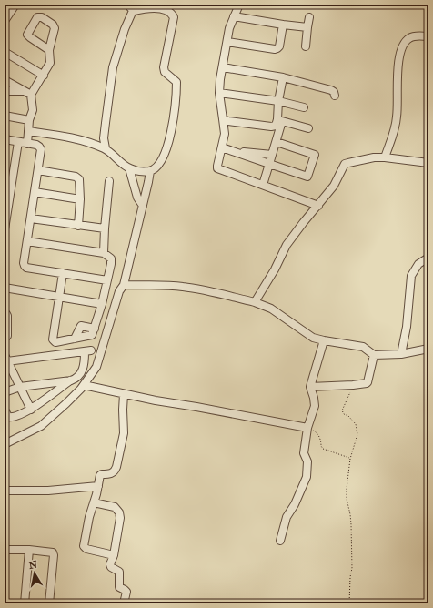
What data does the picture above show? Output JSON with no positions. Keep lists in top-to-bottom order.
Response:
{
  "north": "top"
}
